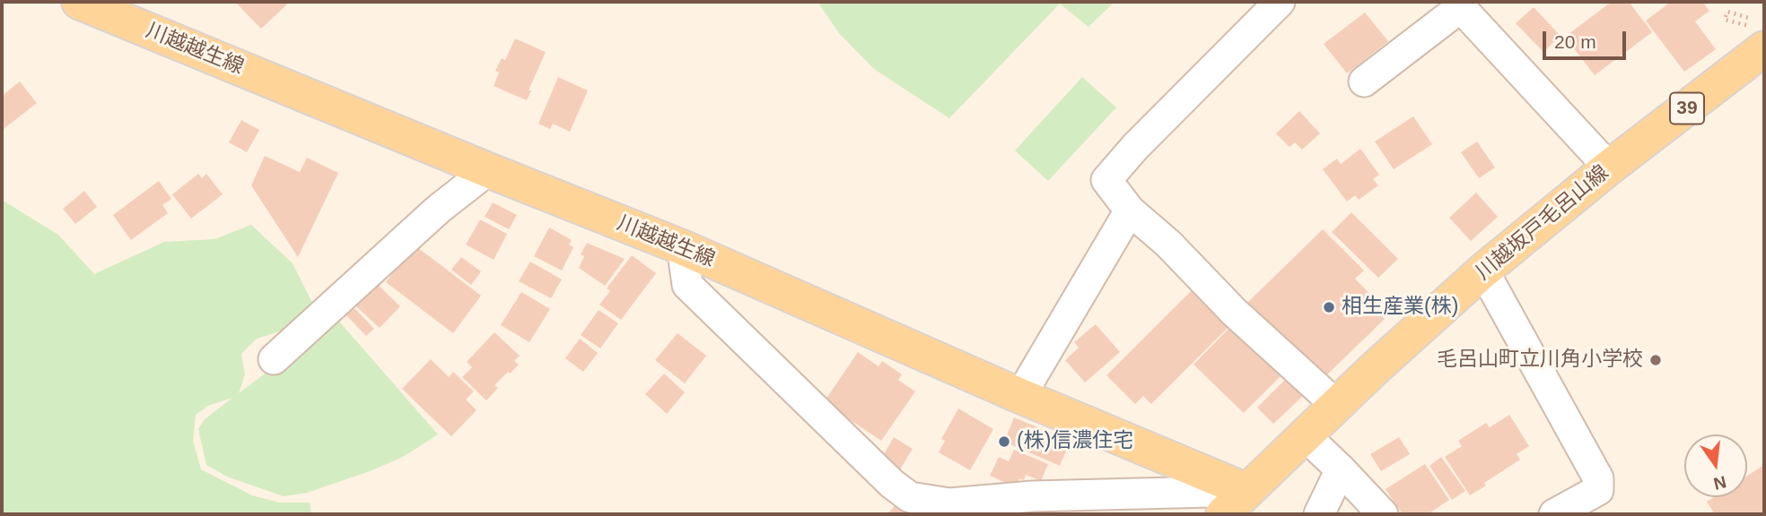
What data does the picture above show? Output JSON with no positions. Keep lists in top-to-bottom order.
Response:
{
  "streets": {
    "main road": ["川越越生線", "39", "川越坂戸毛呂山線"]
  },
  "crossings": [
    ["川越越生線", "川越坂戸毛呂山線"]
  ],
  "places": ["相生産業(株)", "毛呂山町立川角小学校", "(株)信濃住宅"],
  "scale_bar": "20 m",
  "north": "bottom"
}
